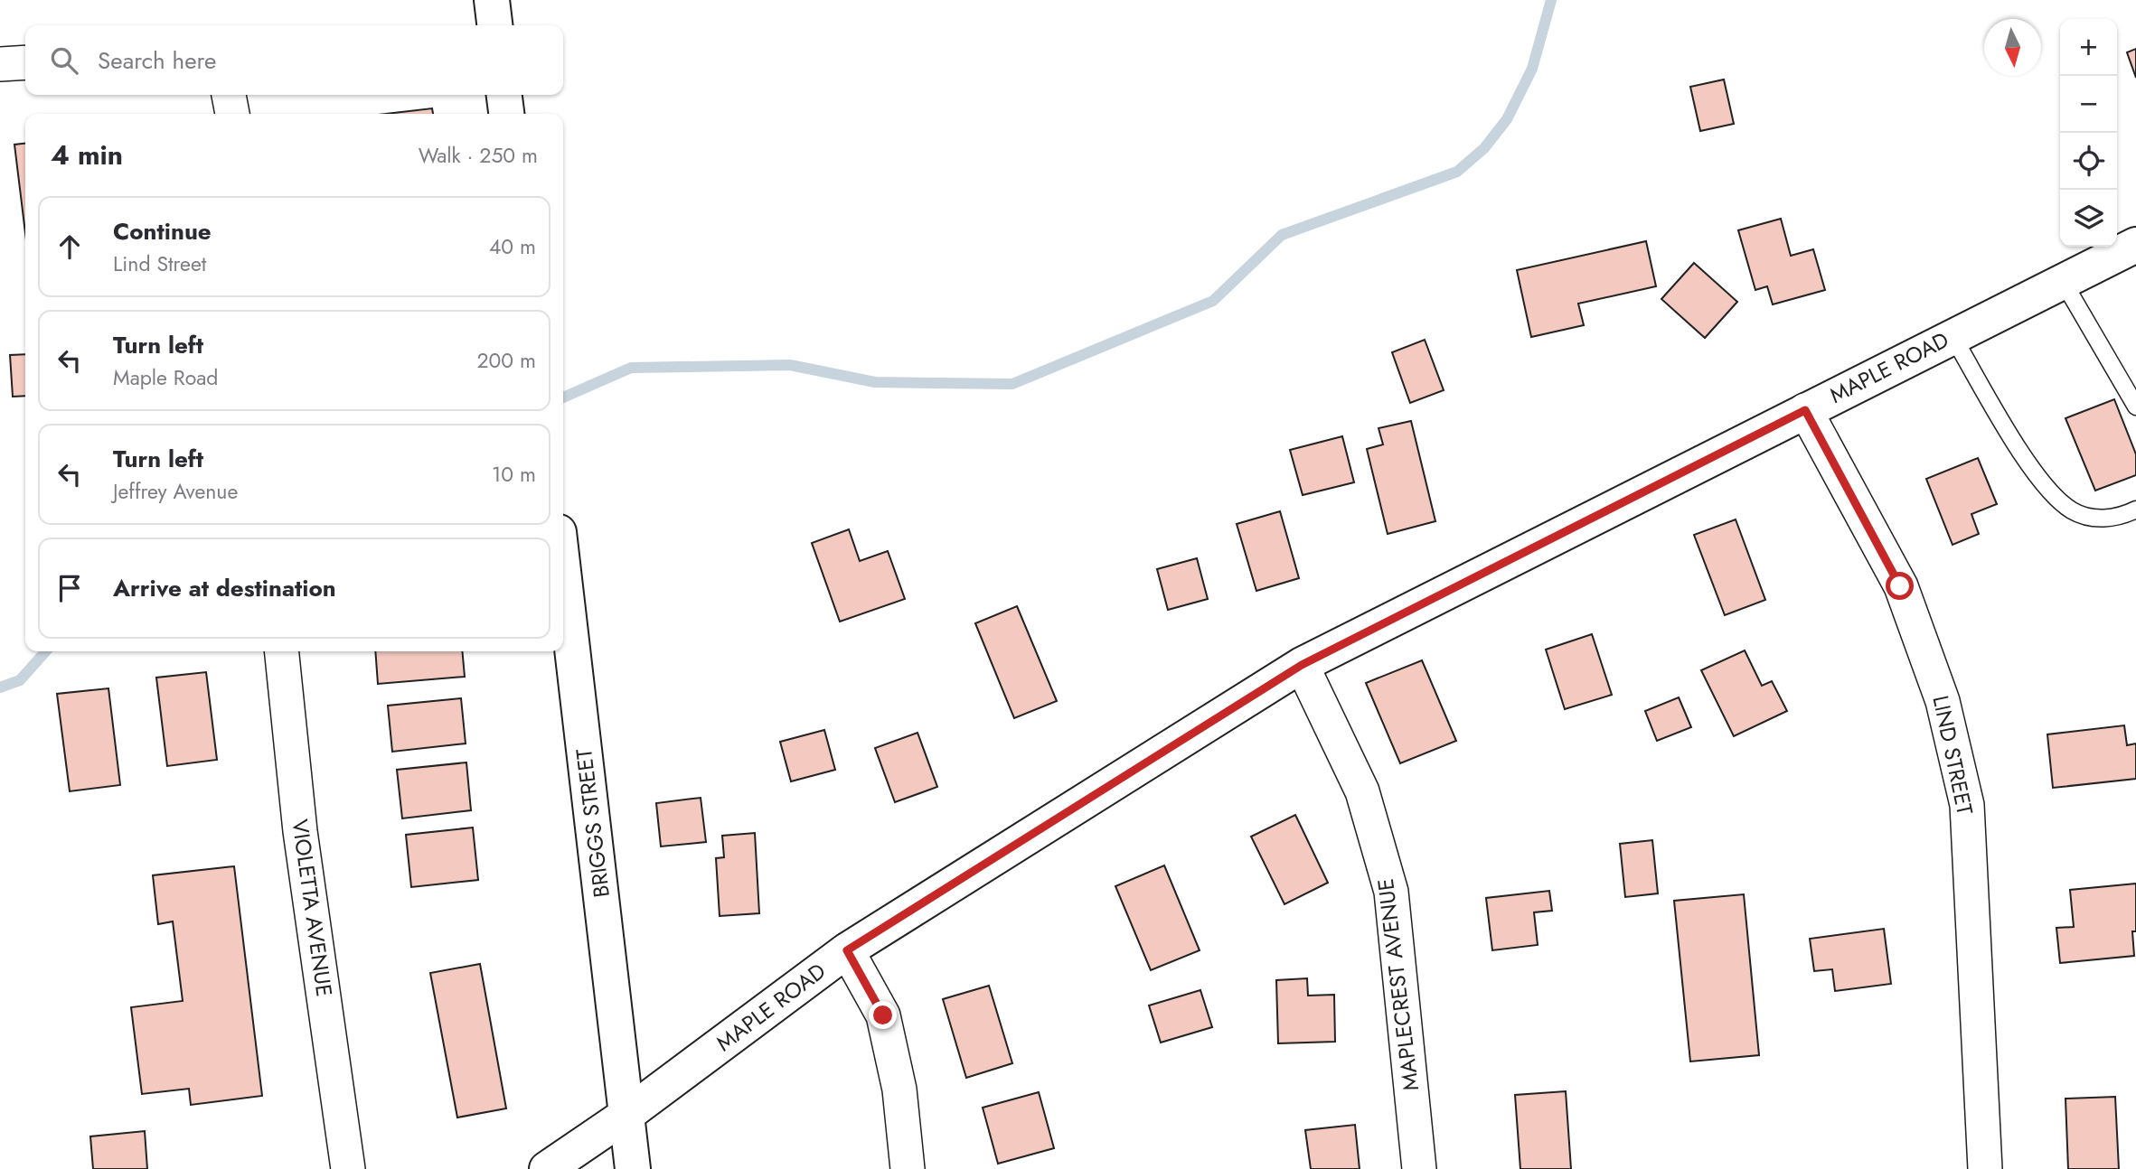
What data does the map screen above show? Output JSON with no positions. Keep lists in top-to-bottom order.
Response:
{
  "streets": {
    "main road": ["MAPLE ROAD", "BRIGGS STREET"],
    "street": ["LIND STREET", "VIOLETTA AVENUE", "MAPLECREST AVENUE"]
  },
  "crossings": [
    ["MAPLE ROAD", "LIND STREET"],
    ["MAPLE ROAD", "BRIGGS STREET"],
    ["MAPLE ROAD", "MAPLECREST AVENUE"]
  ],
  "north": "bottom",
  "page": {
    "map_buttons": ["+", "−"],
    "search": "Search here",
    "heading": ["4 min", "Walk · 250 m"],
    "list": [
      ["Continue", "Lind Street", "40 m"],
      ["Turn left", "Maple Road", "200 m"],
      ["Turn left", "Jeffrey Avenue", "10 m"],
      "Arrive at destination"
    ]
  }
}
